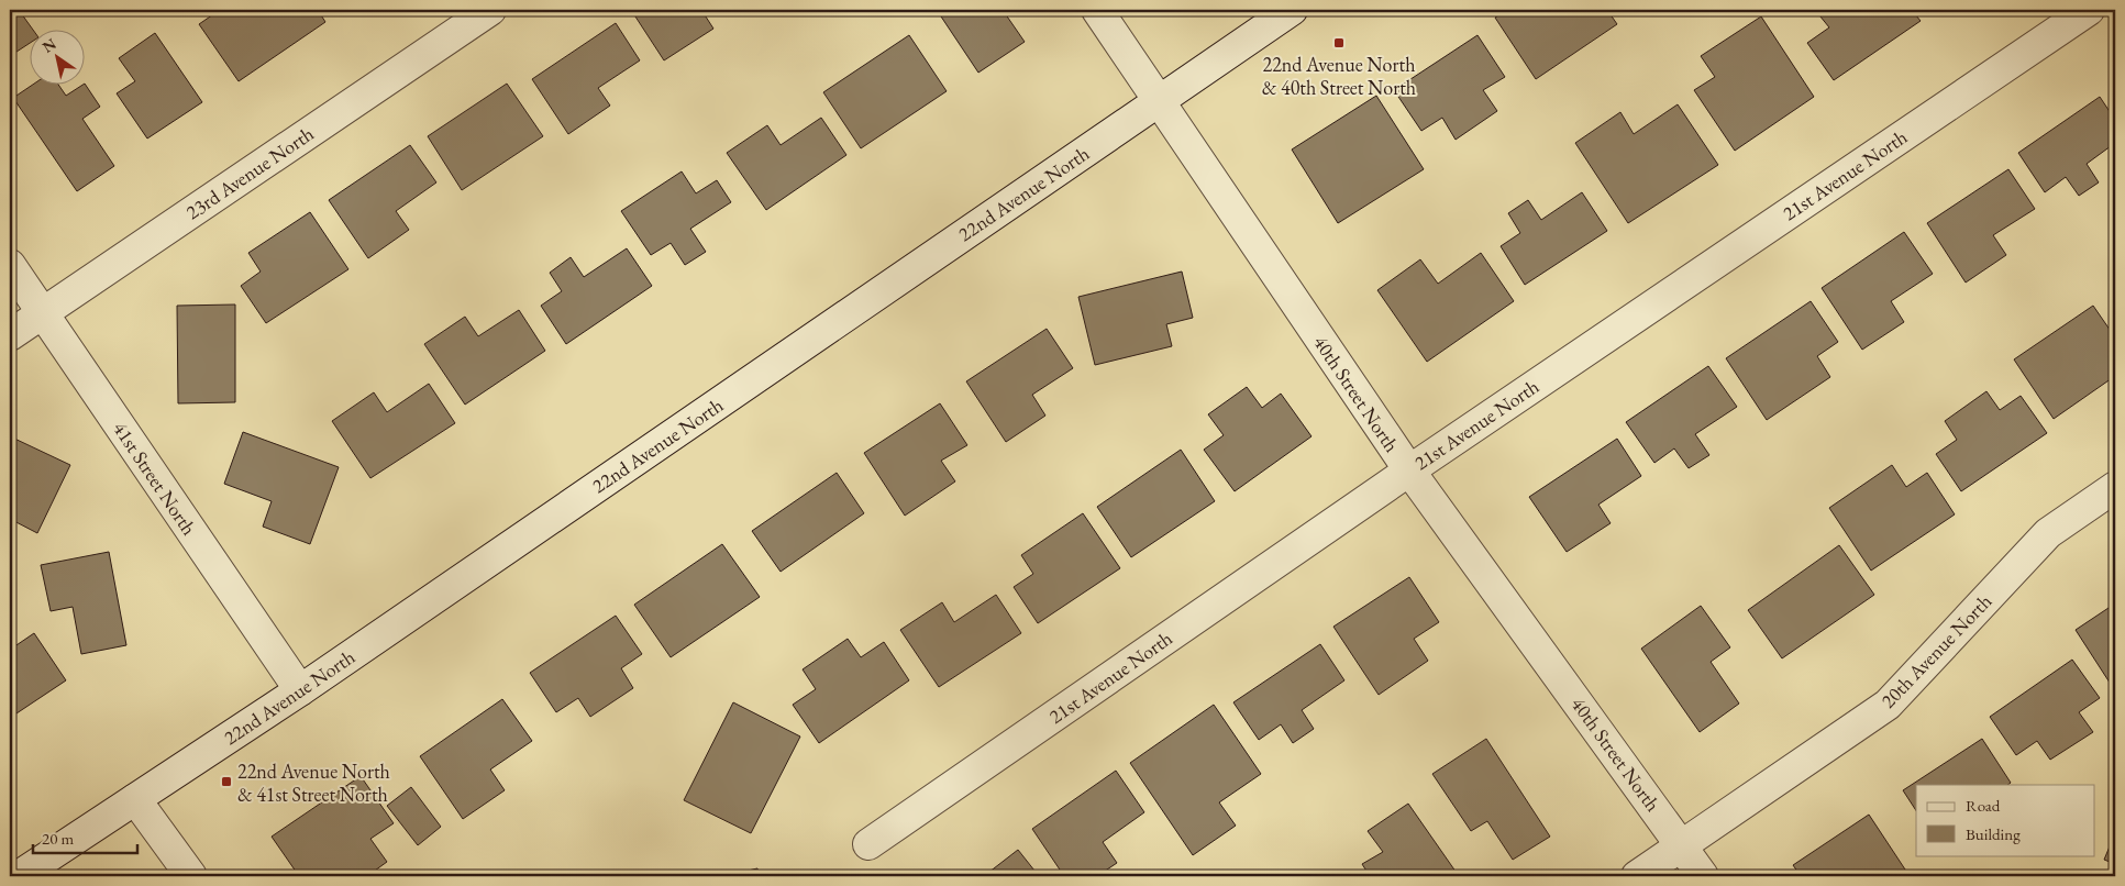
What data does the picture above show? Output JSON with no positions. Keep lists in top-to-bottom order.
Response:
{
  "streets": {
    "street": [
      "23rd Avenue North",
      "21st Avenue North",
      "22nd Avenue North",
      "40th Street North",
      "41st Street North",
      "20th Avenue North"
    ]
  },
  "crossings": [
    ["23rd Avenue North", "41st Street North"],
    ["21st Avenue North", "40th Street North"],
    ["22nd Avenue North", "40th Street North"],
    ["22nd Avenue North", "41st Street North"],
    ["40th Street North", "20th Avenue North"]
  ],
  "places": {
    "transit": ["22nd Avenue North & 40th Street North", "22nd Avenue North & 41st Street North"]
  },
  "legend": ["Road", "Building"],
  "scale_bar": "20 m",
  "north": "top left"
}
